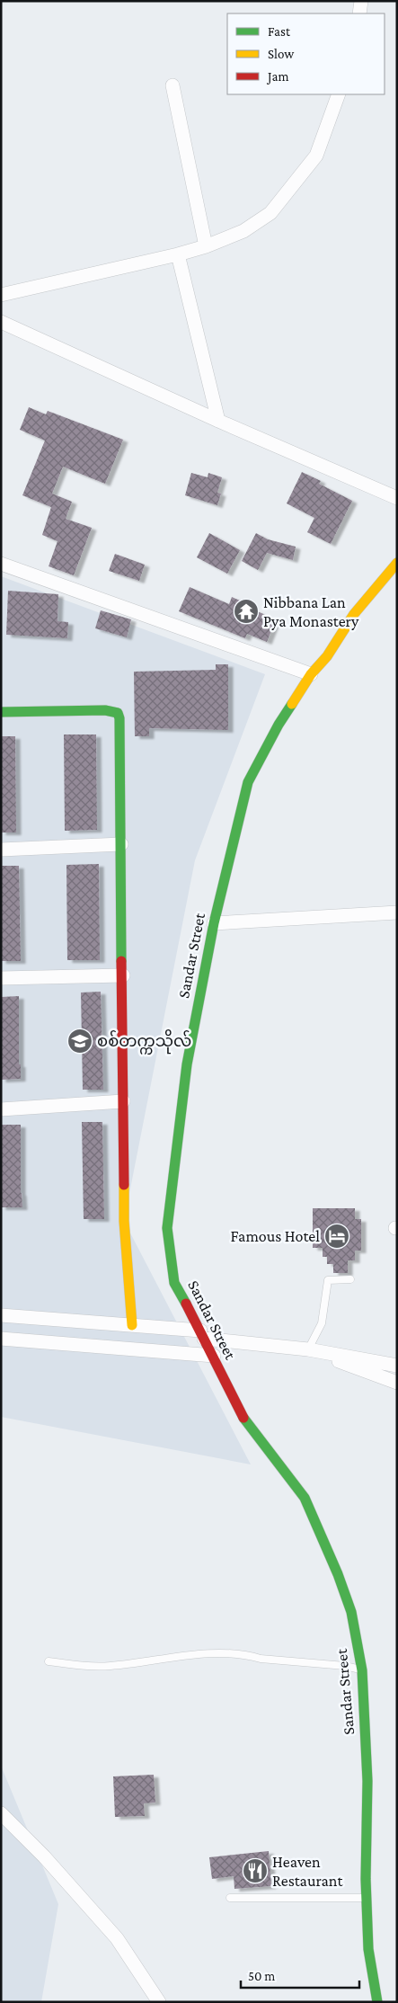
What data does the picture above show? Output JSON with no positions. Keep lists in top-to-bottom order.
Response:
{
  "streets": {
    "street": ["Sandar Street"]
  },
  "places": {
    "temple": ["Nibbana Lan Pya Monastery"],
    "school or university": ["စစ်‌တက္ကသိုလ်"],
    "hotel": ["Famous Hotel"],
    "restaurant": ["Heaven Restaurant"]
  },
  "legend": ["Fast", "Slow", "Jam"],
  "scale_bar": "50 m"
}
